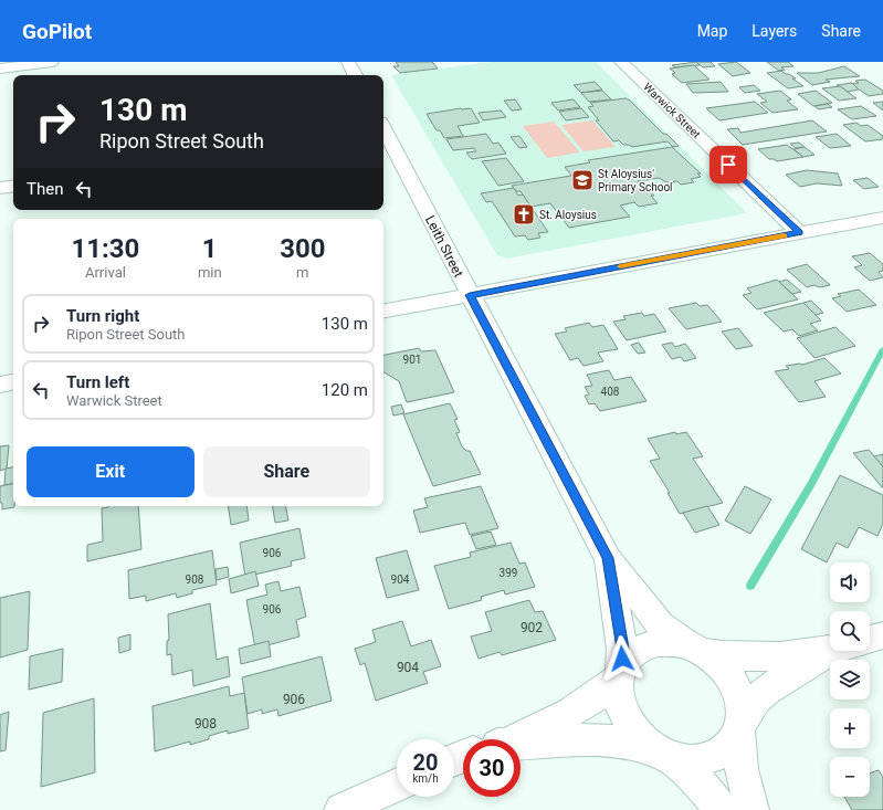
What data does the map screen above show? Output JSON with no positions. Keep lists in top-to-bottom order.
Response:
{
  "streets": {
    "street": ["Warwick Street", "Leith Street"]
  },
  "places": {
    "school or university": ["St Aloysius' Primary School"],
    "church": ["St. Aloysius"]
  },
  "house_numbers": [
    "901",
    "408",
    "906",
    "399",
    "908",
    "904",
    "906",
    "902",
    "904",
    "906",
    "908"
  ],
  "page": {
    "header": "GoPilot",
    "nav": ["Map", "Layers", "Share"],
    "turn": ["130 m", "Ripon Street South"],
    "then": "Then",
    "eta": [
      "11:30",
      "Arrival",
      "1",
      "min",
      "300",
      "m"
    ],
    "list": [
      {
        "name": "Turn right",
        "note": "Ripon Street South",
        "value": "130 m"
      },
      {
        "name": "Turn left",
        "note": "Warwick Street",
        "value": "120 m"
      }
    ],
    "buttons": ["Exit", "Share"],
    "map_buttons": ["+", "−"],
    "speed": "20 km/h",
    "limit": "30"
  }
}
